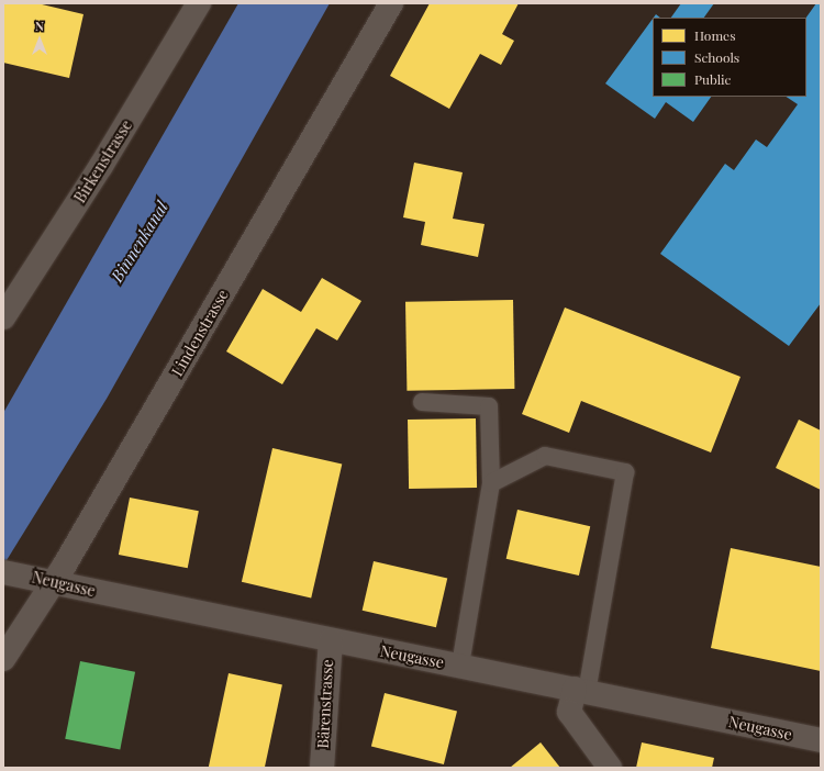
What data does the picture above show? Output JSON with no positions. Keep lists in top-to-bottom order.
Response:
{
  "streets": {
    "street": [
      "Birkenstrasse",
      "Lindenstrasse",
      "Neugasse",
      "Bärenstrasse"
    ]
  },
  "crossings": [
    ["Lindenstrasse", "Neugasse"],
    ["Neugasse", "Bärenstrasse"]
  ],
  "water": ["Binnenkanal"],
  "legend": ["Homes", "Schools", "Public"],
  "north": "top"
}
